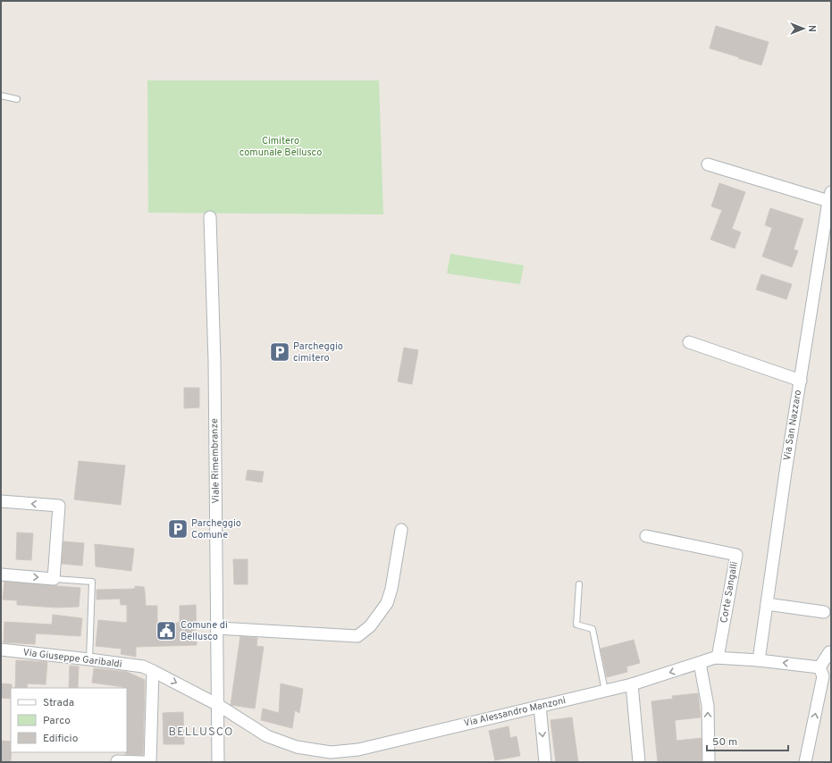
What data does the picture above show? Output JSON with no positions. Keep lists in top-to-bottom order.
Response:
{
  "streets": {
    "street": [
      "Via San Nazzaro",
      "Viale Rimembranze",
      "Corte Sangalli",
      "Via Giuseppe Garibaldi",
      "Via Alessandro Manzoni"
    ]
  },
  "crossings": [
    ["Via San Nazzaro", "Via Alessandro Manzoni"],
    ["Viale Rimembranze", "Via Alessandro Manzoni"],
    ["Corte Sangalli", "Via Alessandro Manzoni"],
    ["Via Giuseppe Garibaldi", "Via Alessandro Manzoni"]
  ],
  "districts": ["BELLUSCO"],
  "parks": ["Cimitero comunale Bellusco"],
  "places": {
    "parking": ["Parcheggio cimitero", "Parcheggio Comune"],
    "public building": ["Comune di Bellusco"]
  },
  "legend": ["Strada", "Parco", "Edificio"],
  "scale_bar": "50 m",
  "north": "right"
}
